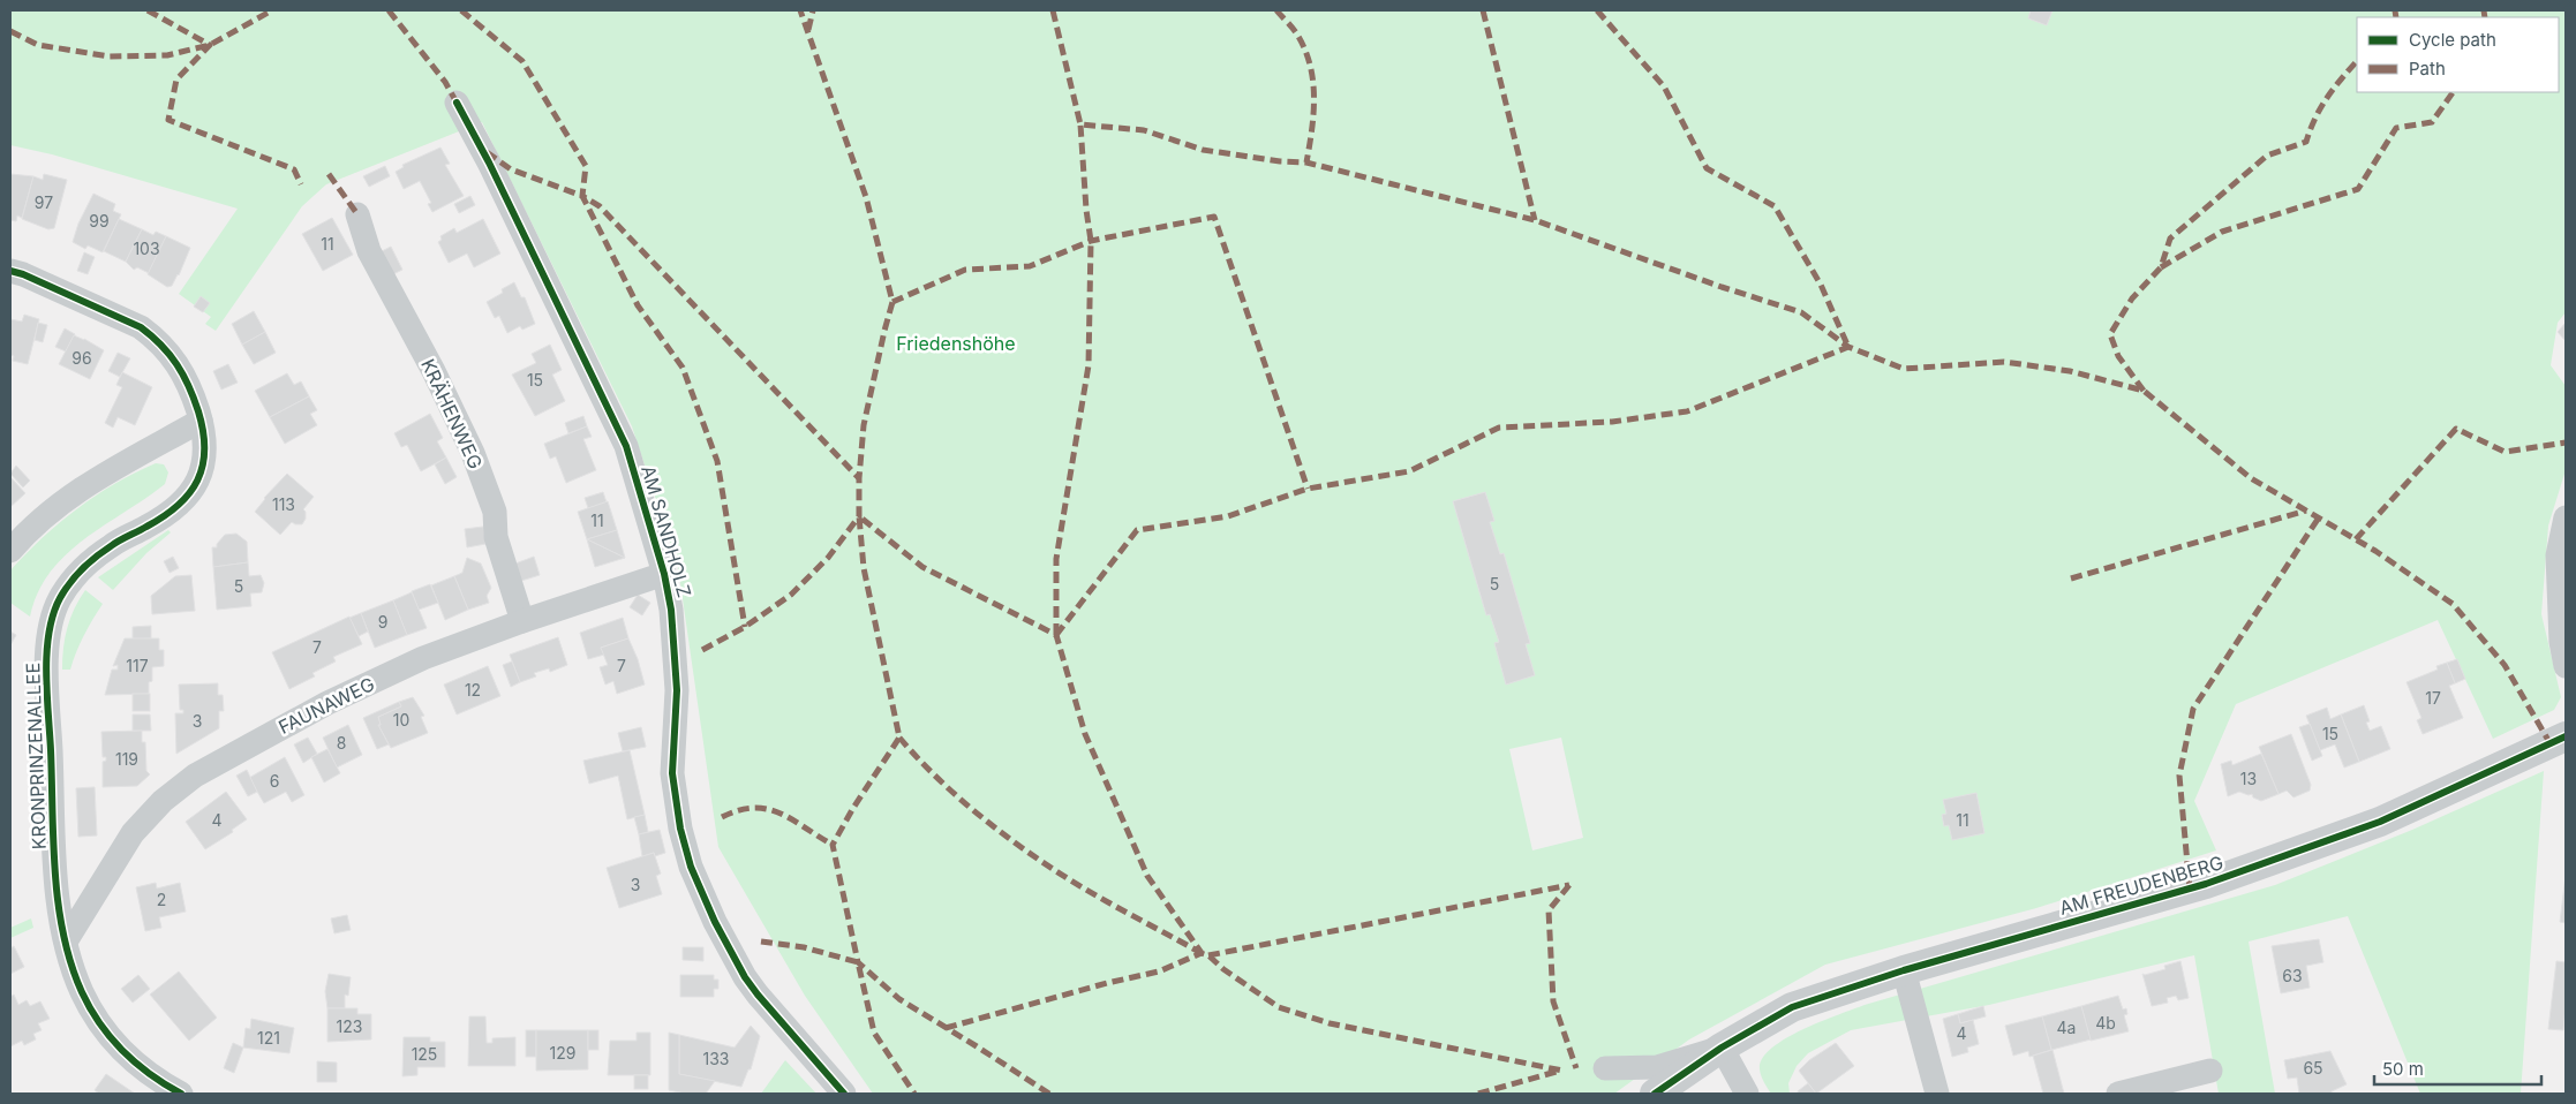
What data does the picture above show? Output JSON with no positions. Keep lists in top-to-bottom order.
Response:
{
  "streets": {
    "street": [
      "KRÄHENWEG",
      "AM SANDHOLZ",
      "FAUNAWEG",
      "KRONPRINZENALLEE",
      "AM FREUDENBERG"
    ]
  },
  "crossings": [
    ["KRÄHENWEG", "FAUNAWEG"],
    ["AM SANDHOLZ", "FAUNAWEG"],
    ["FAUNAWEG", "KRONPRINZENALLEE"]
  ],
  "parks": ["Friedenshöhe"],
  "house_numbers": [
    "97",
    "99",
    "11",
    "103",
    "96",
    "15",
    "113",
    "11",
    "5",
    "5",
    "9",
    "7",
    "117",
    "7",
    "12",
    "17",
    "10",
    "3",
    "15",
    "8",
    "119",
    "13",
    "6",
    "4",
    "11",
    "3",
    "2",
    "63",
    "4b",
    "123",
    "4a",
    "4",
    "121",
    "129",
    "125",
    "133",
    "65"
  ],
  "legend": ["Cycle path", "Path"],
  "scale_bar": "50 m"
}
